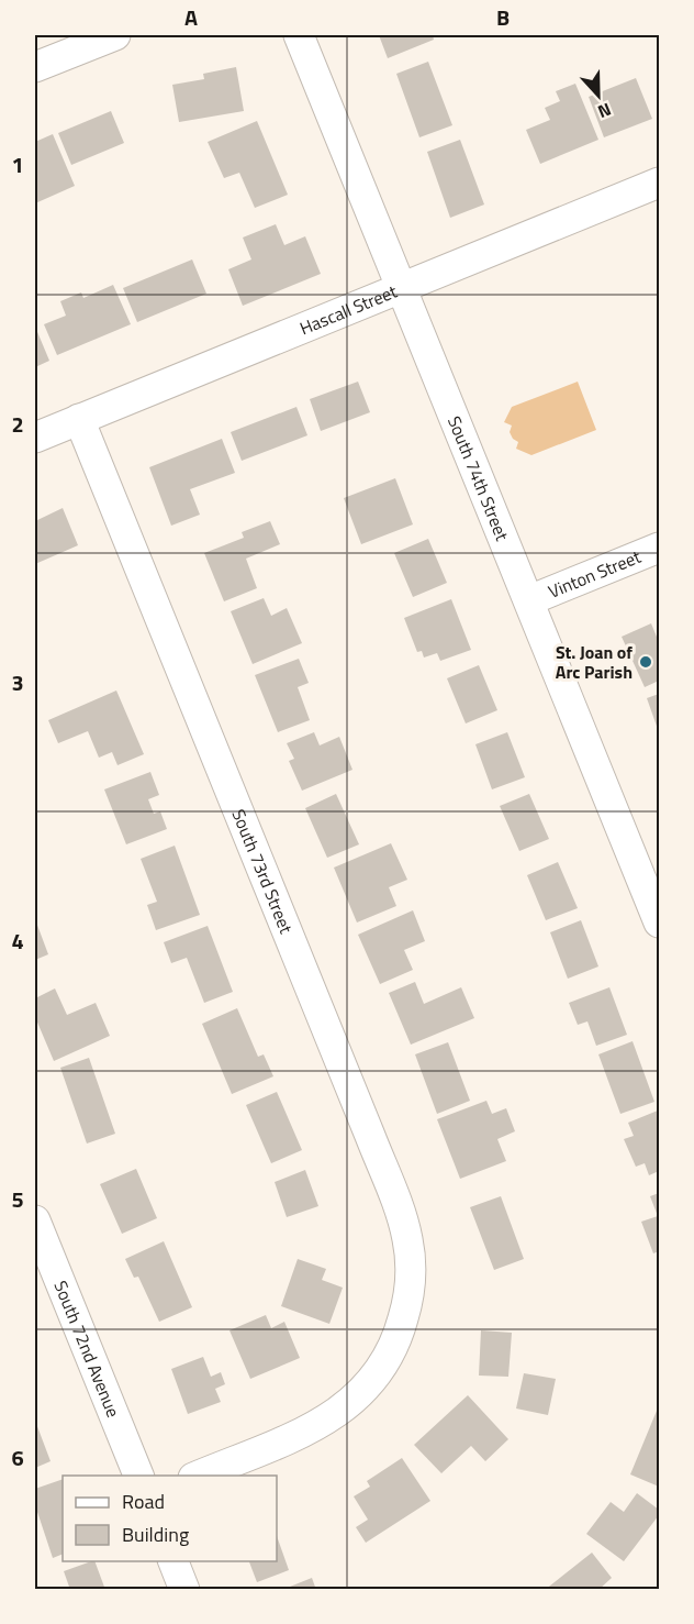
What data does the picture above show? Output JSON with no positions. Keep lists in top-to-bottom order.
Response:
{
  "streets": {
    "street": [
      "Hascall Street",
      "South 74th Street",
      "Vinton Street",
      "South 73rd Street",
      "South 72nd Avenue"
    ]
  },
  "crossings": [
    ["Hascall Street", "South 74th Street"],
    ["Hascall Street", "South 73rd Street"],
    ["South 74th Street", "Vinton Street"]
  ],
  "places": ["St. Joan of Arc Parish"],
  "legend": ["Road", "Building"],
  "north": "bottom",
  "grid": {
    "columns": ["A", "B"],
    "rows": [
      "1",
      "2",
      "3",
      "4",
      "5",
      "6"
    ]
  }
}
